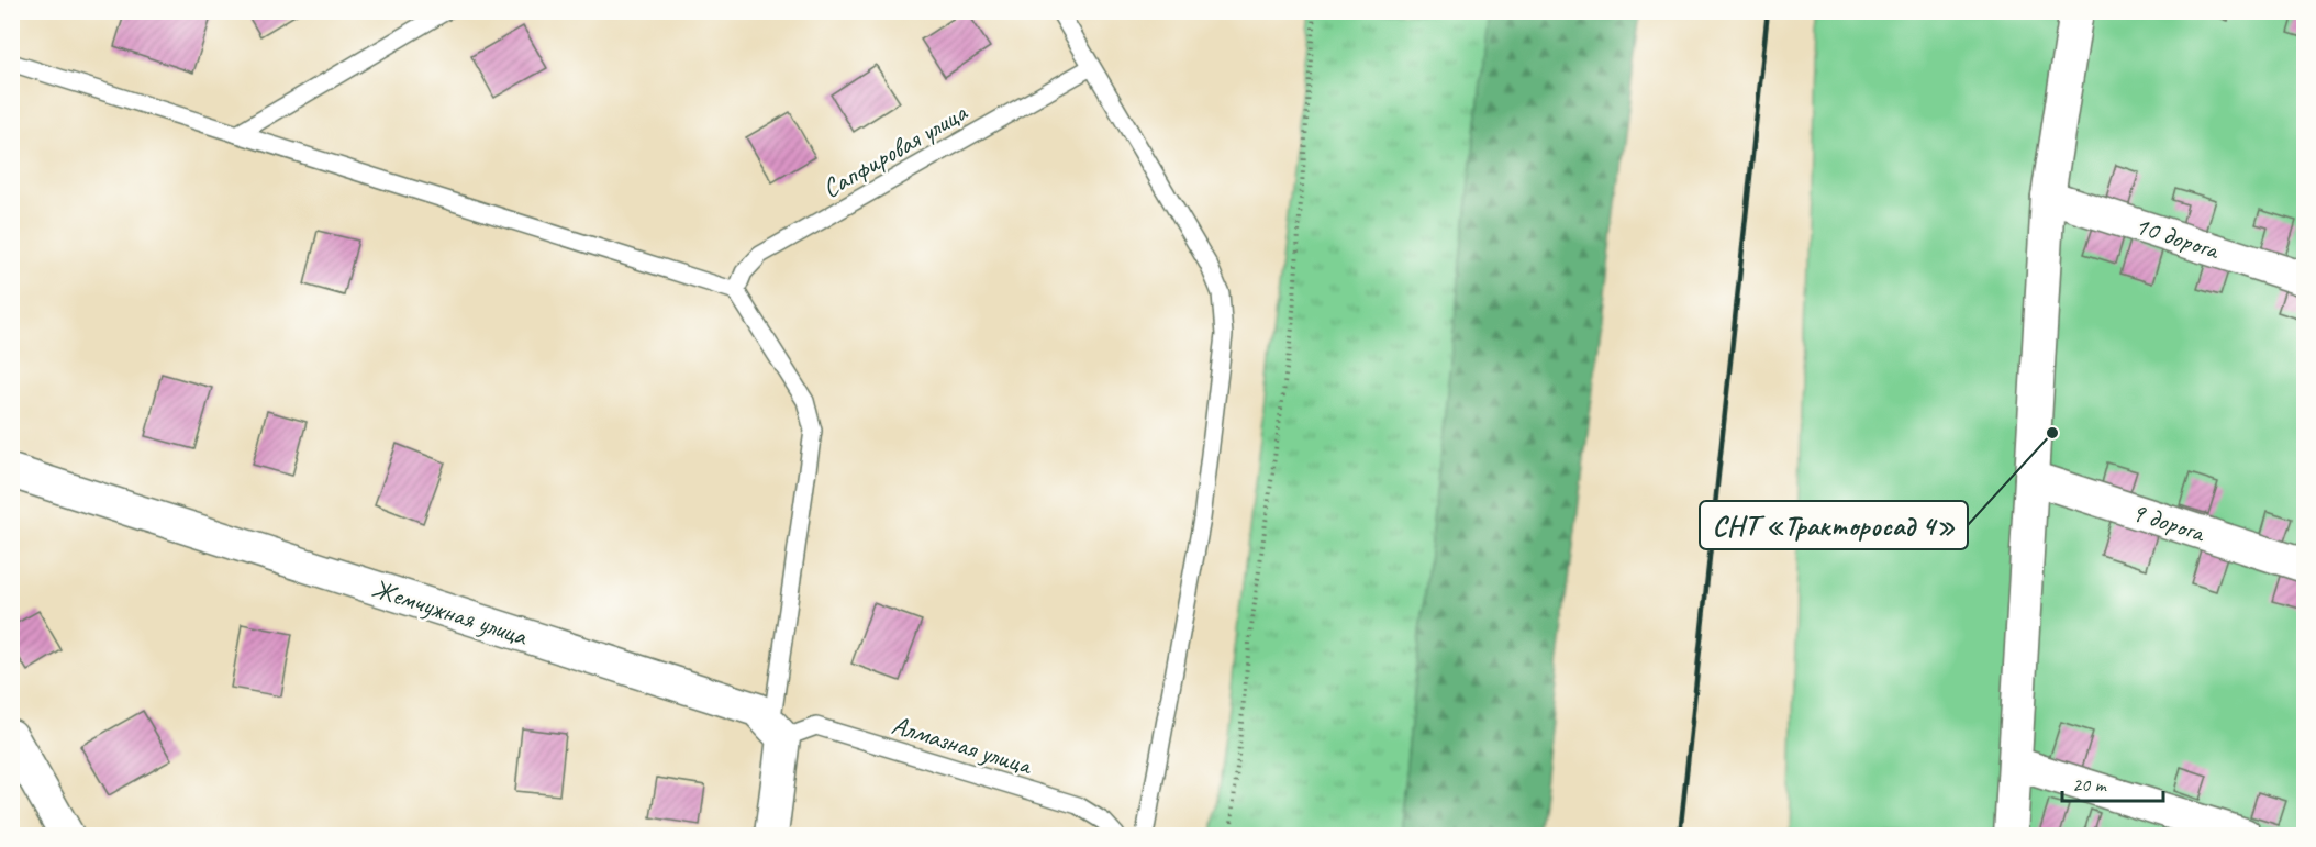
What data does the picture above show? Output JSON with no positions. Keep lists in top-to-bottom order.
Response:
{
  "streets": {
    "street": ["10 дорога", "9 дорога", "Жемчужная улица"],
    "lane": ["Сапфировая улица", "Алмазная улица"]
  },
  "crossings": [
    ["Жемчужная улица", "Алмазная улица"]
  ],
  "places": ["СНТ «Тракторосад 4»"],
  "scale_bar": "20 m"
}
